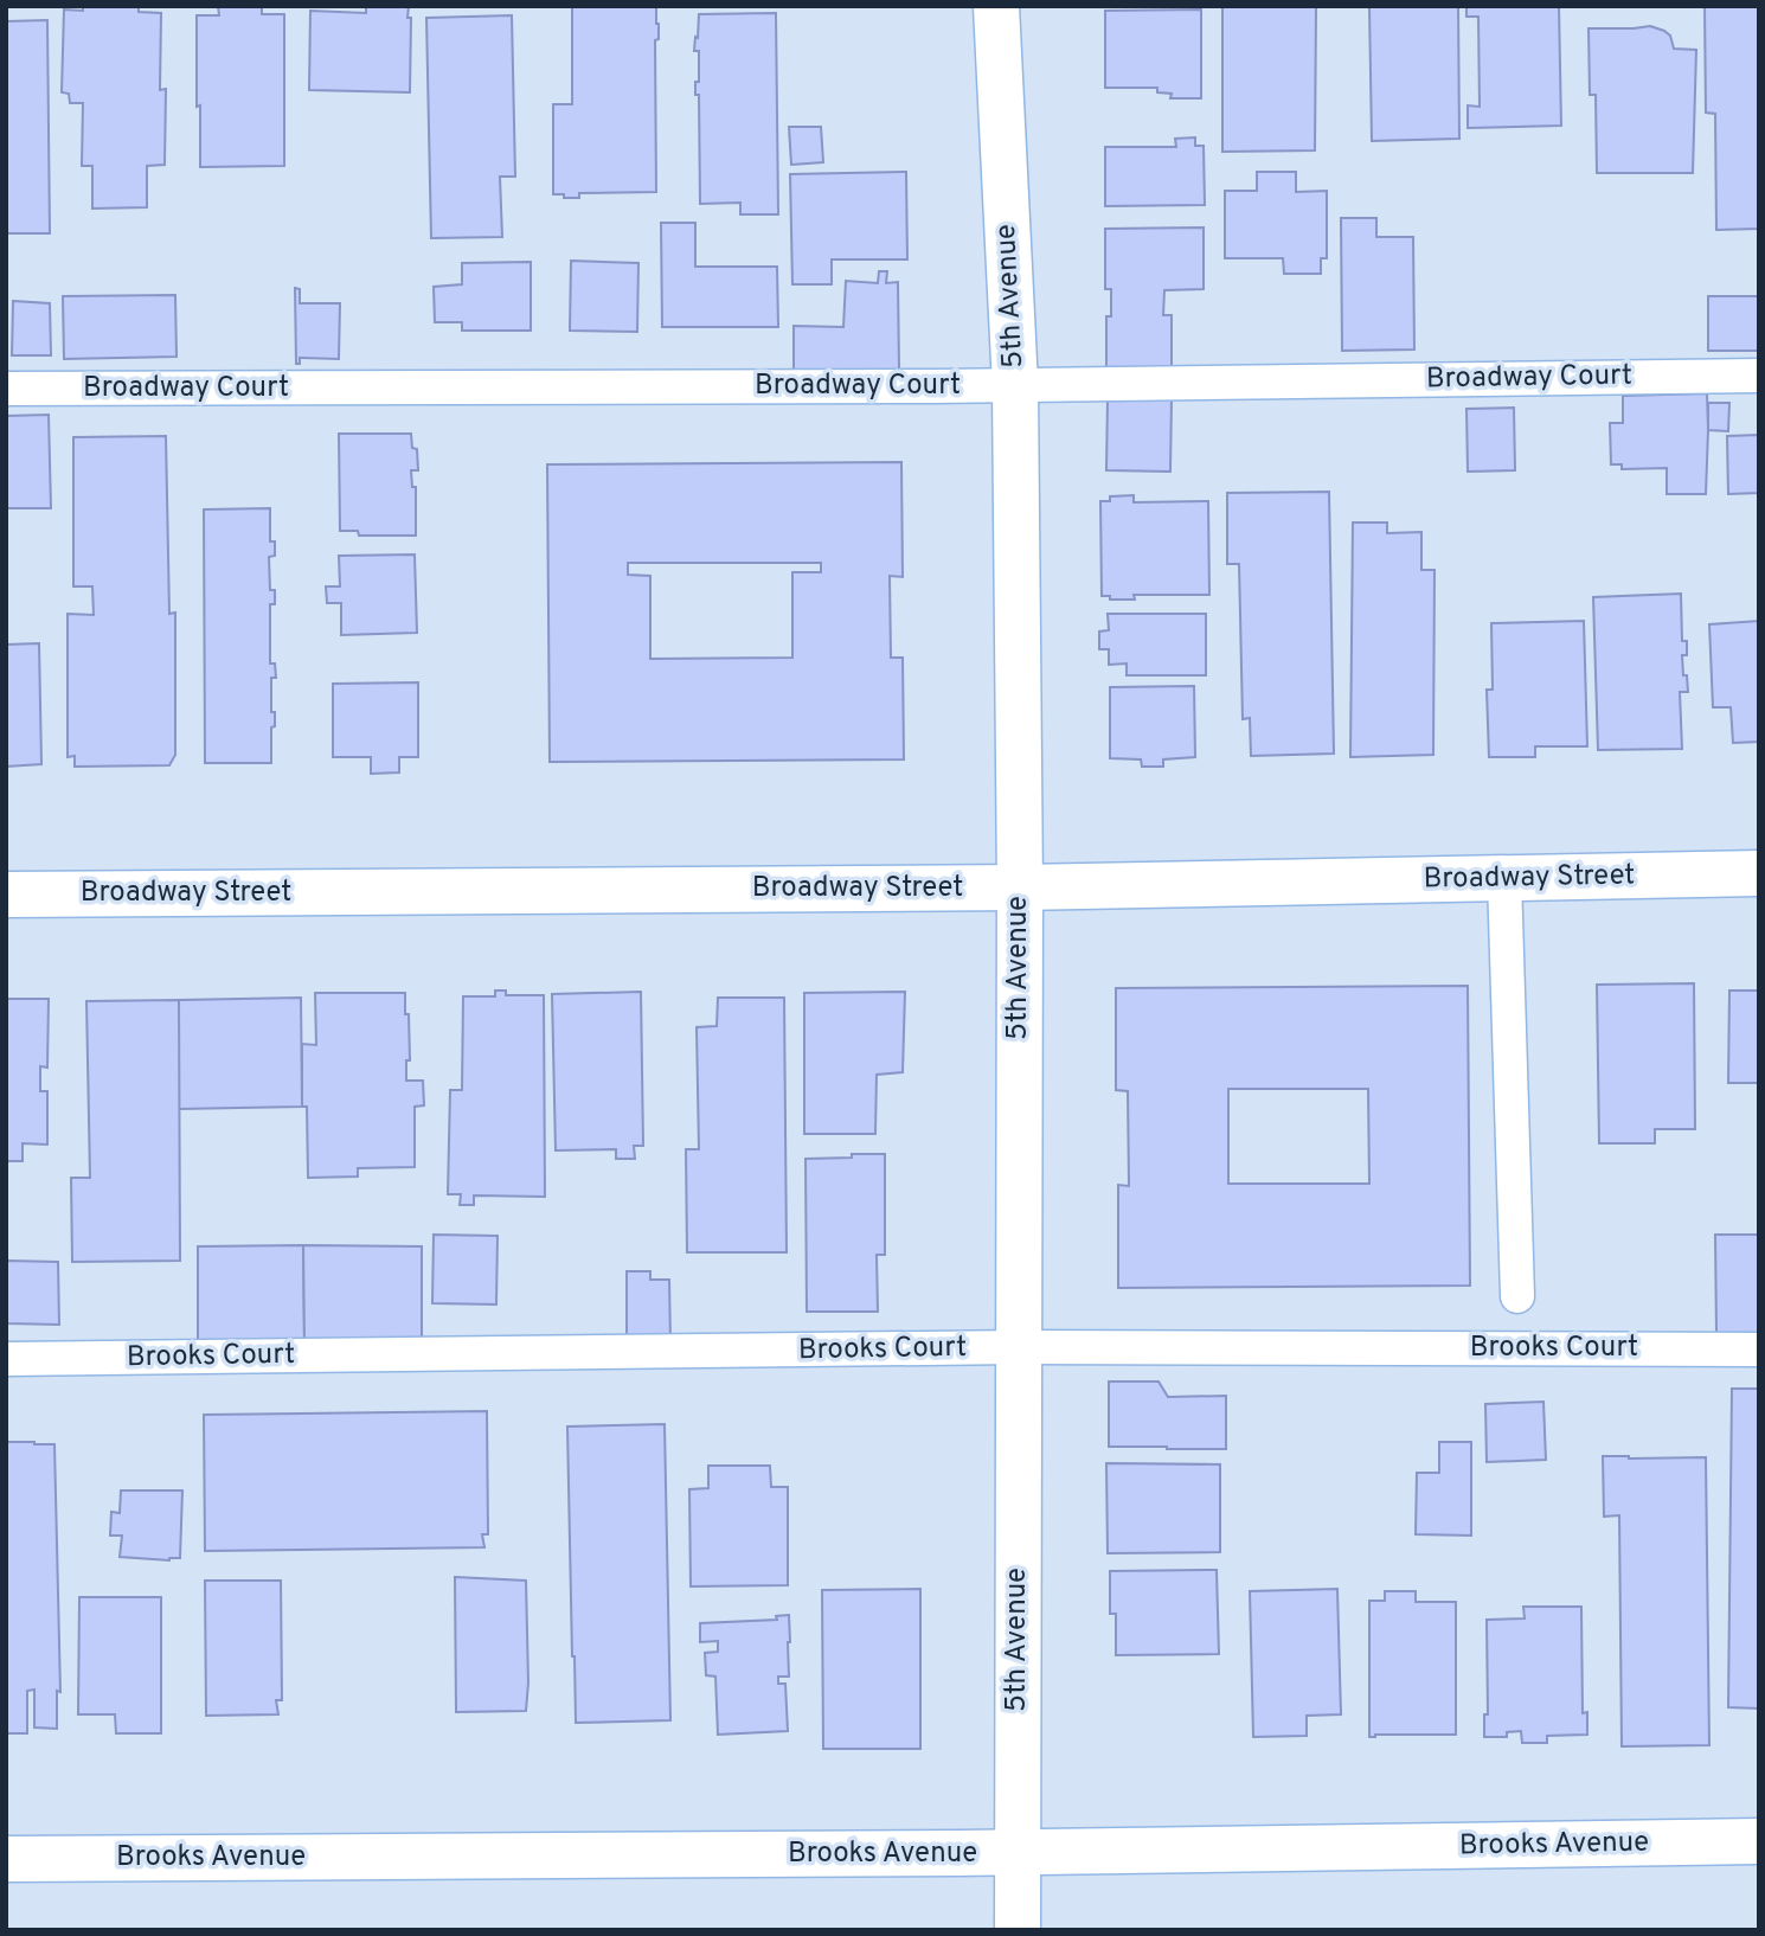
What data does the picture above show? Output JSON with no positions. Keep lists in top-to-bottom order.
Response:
{
  "streets": {
    "street": ["5th Avenue", "Broadway Street", "Brooks Avenue"],
    "lane": ["Broadway Court", "Brooks Court"]
  },
  "crossings": [
    ["5th Avenue", "Broadway Court"],
    ["5th Avenue", "Broadway Street"],
    ["5th Avenue", "Brooks Court"],
    ["5th Avenue", "Brooks Avenue"]
  ]
}
